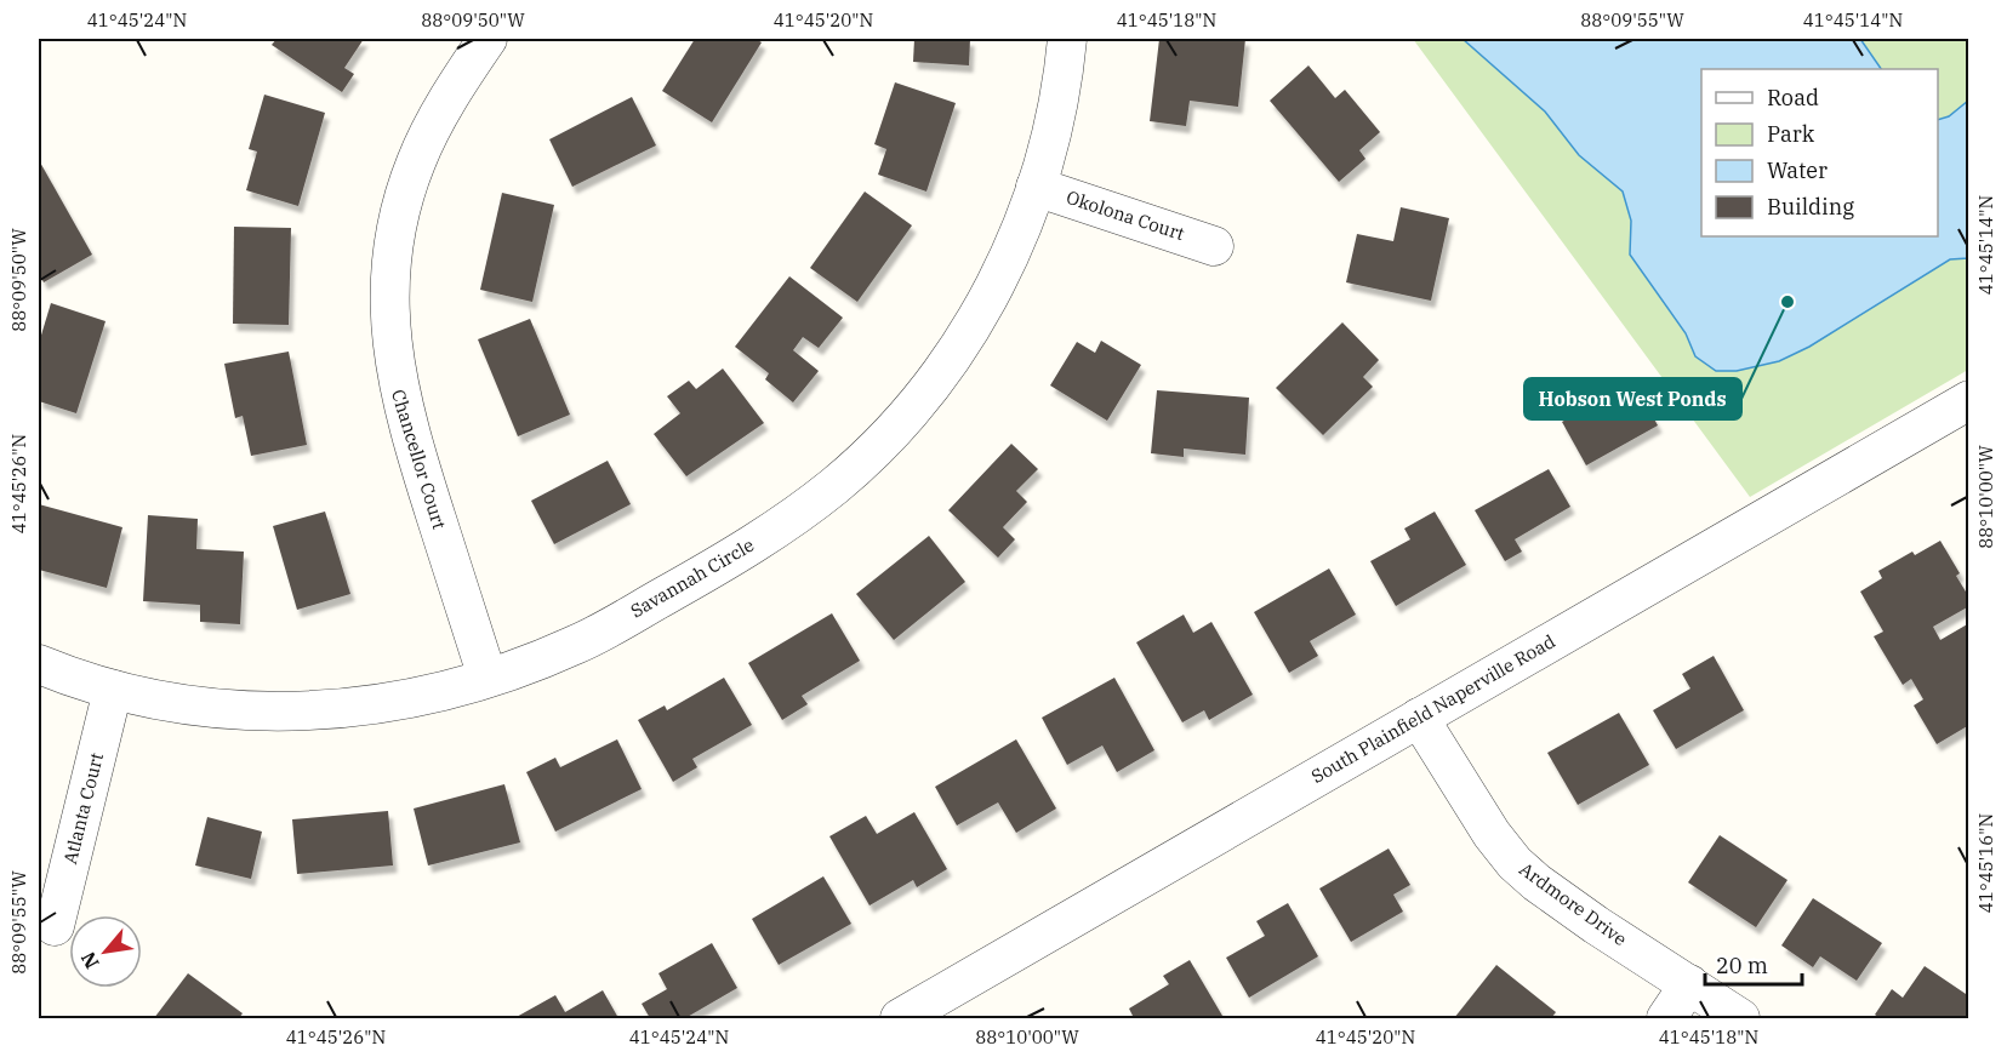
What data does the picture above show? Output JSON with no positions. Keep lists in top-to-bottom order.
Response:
{
  "streets": {
    "street": [
      "Okolona Court",
      "Chancellor Court",
      "Savannah Circle",
      "South Plainfield Naperville Road",
      "Atlanta Court",
      "Ardmore Drive"
    ]
  },
  "crossings": [
    ["Okolona Court", "Savannah Circle"],
    ["Chancellor Court", "Savannah Circle"],
    ["Savannah Circle", "Atlanta Court"],
    ["South Plainfield Naperville Road", "Ardmore Drive"]
  ],
  "places": ["Hobson West Ponds"],
  "legend": [
    "Road",
    "Park",
    "Water",
    "Building"
  ],
  "scale_bar": "20 m",
  "north": "bottom left",
  "coordinates": [
    "41°45'24\"N",
    "88°09'50\"W",
    "41°45'20\"N",
    "41°45'18\"N",
    "88°09'55\"W",
    "41°45'14\"N",
    "41°45'26\"N",
    "88°10'00\"W",
    "41°45'16\"N"
  ]
}
